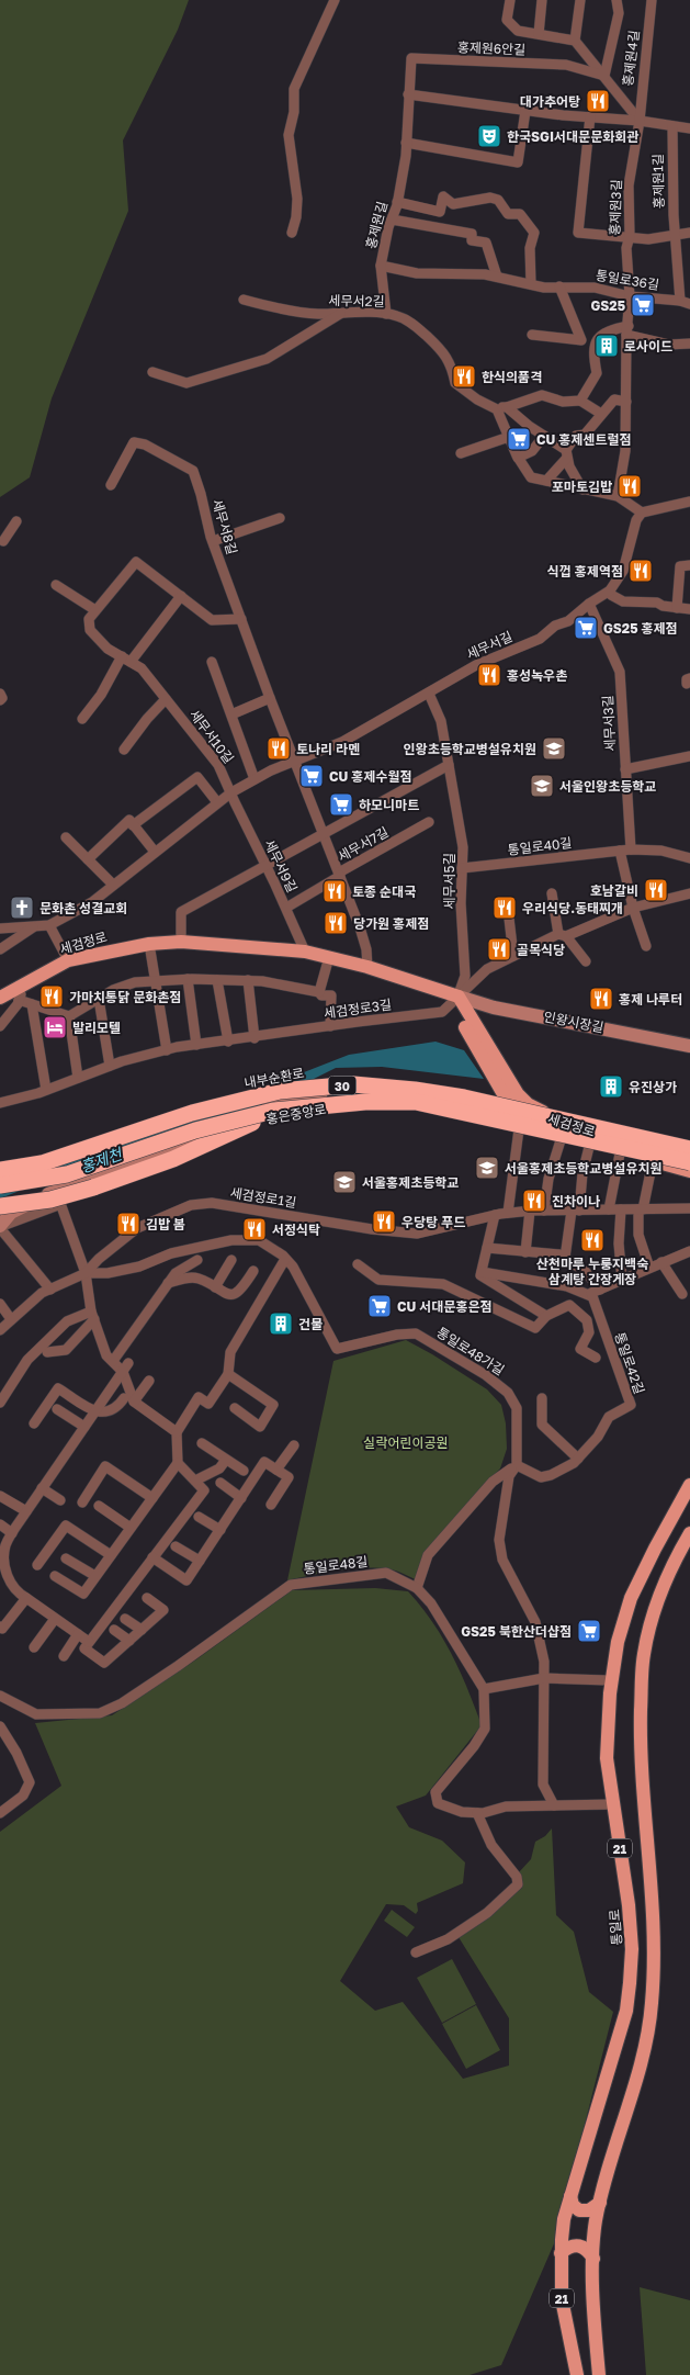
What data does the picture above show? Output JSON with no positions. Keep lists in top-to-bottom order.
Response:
{
  "streets": {
    "highway": ["내부순환로", "30"],
    "main road": ["세검정로", "21", "통일로"],
    "street": [
      "홍제원6안길",
      "홍제원4길",
      "홍제원1길",
      "홍제원3길",
      "홍제원길",
      "통일로36길",
      "세무서2길",
      "세무서8길",
      "세무서길",
      "세무서3길",
      "세무서10길",
      "세무서7길",
      "통일로40길",
      "세무서9길",
      "세무서5길",
      "세검정로3길",
      "인왕시장길",
      "홍은중앙로",
      "세검정로1길",
      "통일로48가길",
      "통일로42길",
      "통일로48길"
    ]
  },
  "crossings": [
    ["홍제원6안길", "홍제원길"],
    ["홍제원4길", "홍제원3길"],
    ["홍제원1길", "통일로36길"],
    ["홍제원3길", "통일로36길"],
    ["홍제원길", "통일로36길"],
    ["홍제원길", "세무서2길"],
    ["세무서8길", "세무서길"],
    ["세무서8길", "세무서7길"],
    ["세무서길", "세무서3길"],
    ["세무서길", "세무서10길"],
    ["세무서길", "세무서7길"],
    ["세무서길", "세무서9길"],
    ["세무서길", "세무서5길"],
    ["세무서3길", "통일로40길"],
    ["세무서10길", "세무서9길"],
    ["세무서7길", "세무서9길"],
    ["세무서7길", "세검정로"],
    ["통일로40길", "세무서5길"],
    ["세무서9길", "세검정로"],
    ["세무서5길", "세검정로"],
    ["세무서5길", "세검정로3길"],
    ["세무서5길", "인왕시장길"],
    ["세검정로", "세검정로3길"],
    ["세검정로", "인왕시장길"],
    ["세검정로", "내부순환로"],
    ["세검정로", "홍은중앙로"],
    ["세검정로3길", "인왕시장길"],
    ["세검정로1길", "통일로48가길"],
    ["통일로48가길", "통일로42길"]
  ],
  "water": ["홍제천"],
  "parks": ["실락어린이공원"],
  "places": {
    "restaurant": [
      "대가추어탕",
      "한식의품격",
      "포마토김밥",
      "식껍 홍제역점",
      "홍성녹우촌",
      "토나리 라멘",
      "호남갈비",
      "토종 순대국",
      "우리식당.동태찌개",
      "당가원 홍제점",
      "골목식당",
      "가마치통닭 문화촌점",
      "홍제 나루터",
      "진차이나",
      "우당탕 푸드",
      "김밥 봄",
      "서정식탁",
      "산천마루 누룽지백숙 삼계탕 간장게장"
    ],
    "theatre": ["한국SGI서대문문화회관"],
    "supermarket": [
      "GS25",
      "CU 홍제센트럴점",
      "GS25 홍제점",
      "CU 홍제수월점",
      "하모니마트",
      "CU 서대문홍은점",
      "GS25 북한산더샵점"
    ],
    "building": ["로사이드", "유진상가", "건물"],
    "school or university": [
      "인왕초등학교병설유치원",
      "서울인왕초등학교",
      "서울홍제초등학교병설유치원",
      "서울홍제초등학교"
    ],
    "church": ["문화촌 성결교회"],
    "hotel": ["발리모텔"]
  }
}
